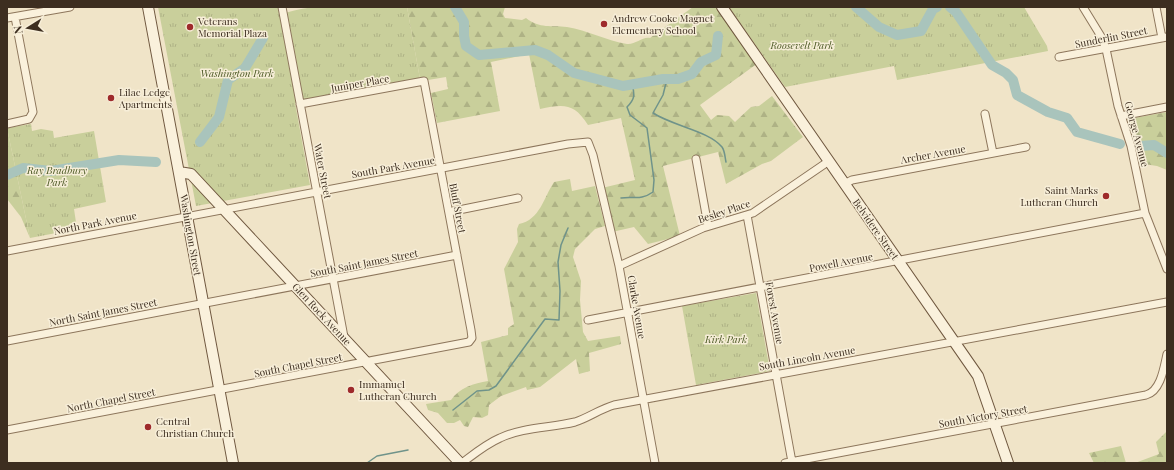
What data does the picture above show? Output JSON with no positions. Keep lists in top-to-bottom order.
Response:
{
  "streets": {
    "main road": ["Belvidere Street", "Washington Street", "Glen Rock Avenue"],
    "street": [
      "Sunderlin Street",
      "Juniper Place",
      "George Avenue",
      "Archer Avenue",
      "South Park Avenue",
      "Water Street",
      "Bluff Street",
      "Besley Place",
      "North Park Avenue",
      "Powell Avenue",
      "South Saint James Street",
      "Clarke Avenue",
      "North Saint James Street",
      "Forest Avenue",
      "South Lincoln Avenue",
      "South Chapel Street",
      "North Chapel Street",
      "South Victory Street"
    ]
  },
  "crossings": [
    ["Sunderlin Street", "George Avenue"],
    ["Juniper Place", "Water Street"],
    ["Juniper Place", "Bluff Street"],
    ["George Avenue", "Powell Avenue"],
    ["Archer Avenue", "Belvidere Street"],
    ["South Park Avenue", "Water Street"],
    ["South Park Avenue", "Bluff Street"],
    ["South Park Avenue", "North Park Avenue"],
    ["South Park Avenue", "Washington Street"],
    ["South Park Avenue", "Clarke Avenue"],
    ["South Park Avenue", "Glen Rock Avenue"],
    ["Water Street", "South Saint James Street"],
    ["Water Street", "Glen Rock Avenue"],
    ["Bluff Street", "South Saint James Street"],
    ["Bluff Street", "South Chapel Street"],
    ["Besley Place", "Belvidere Street"],
    ["Besley Place", "Clarke Avenue"],
    ["Besley Place", "Forest Avenue"],
    ["North Park Avenue", "Washington Street"],
    ["Belvidere Street", "Powell Avenue"],
    ["Belvidere Street", "South Lincoln Avenue"],
    ["Belvidere Street", "South Victory Street"],
    ["Washington Street", "South Saint James Street"],
    ["Washington Street", "North Saint James Street"],
    ["Washington Street", "Glen Rock Avenue"],
    ["Washington Street", "South Chapel Street"],
    ["Washington Street", "North Chapel Street"],
    ["Powell Avenue", "Clarke Avenue"],
    ["Powell Avenue", "Forest Avenue"],
    ["South Saint James Street", "North Saint James Street"],
    ["South Saint James Street", "Glen Rock Avenue"],
    ["Clarke Avenue", "South Lincoln Avenue"],
    ["Forest Avenue", "South Lincoln Avenue"],
    ["Forest Avenue", "South Victory Street"],
    ["Glen Rock Avenue", "South Lincoln Avenue"],
    ["Glen Rock Avenue", "South Chapel Street"],
    ["South Chapel Street", "North Chapel Street"]
  ],
  "parks": [
    "Roosevelt Park",
    "Washington Park",
    "Ray Bradbury Park",
    "Kirk Park"
  ],
  "places": [
    "Andrew Cooke Magnet Elementary School",
    "Veterans Memorial Plaza",
    "Lilac Ledge Apartments",
    "Saint Marks Lutheran Church",
    "Immanuel Lutheran Church",
    "Central Christian Church"
  ],
  "north": "left"
}
